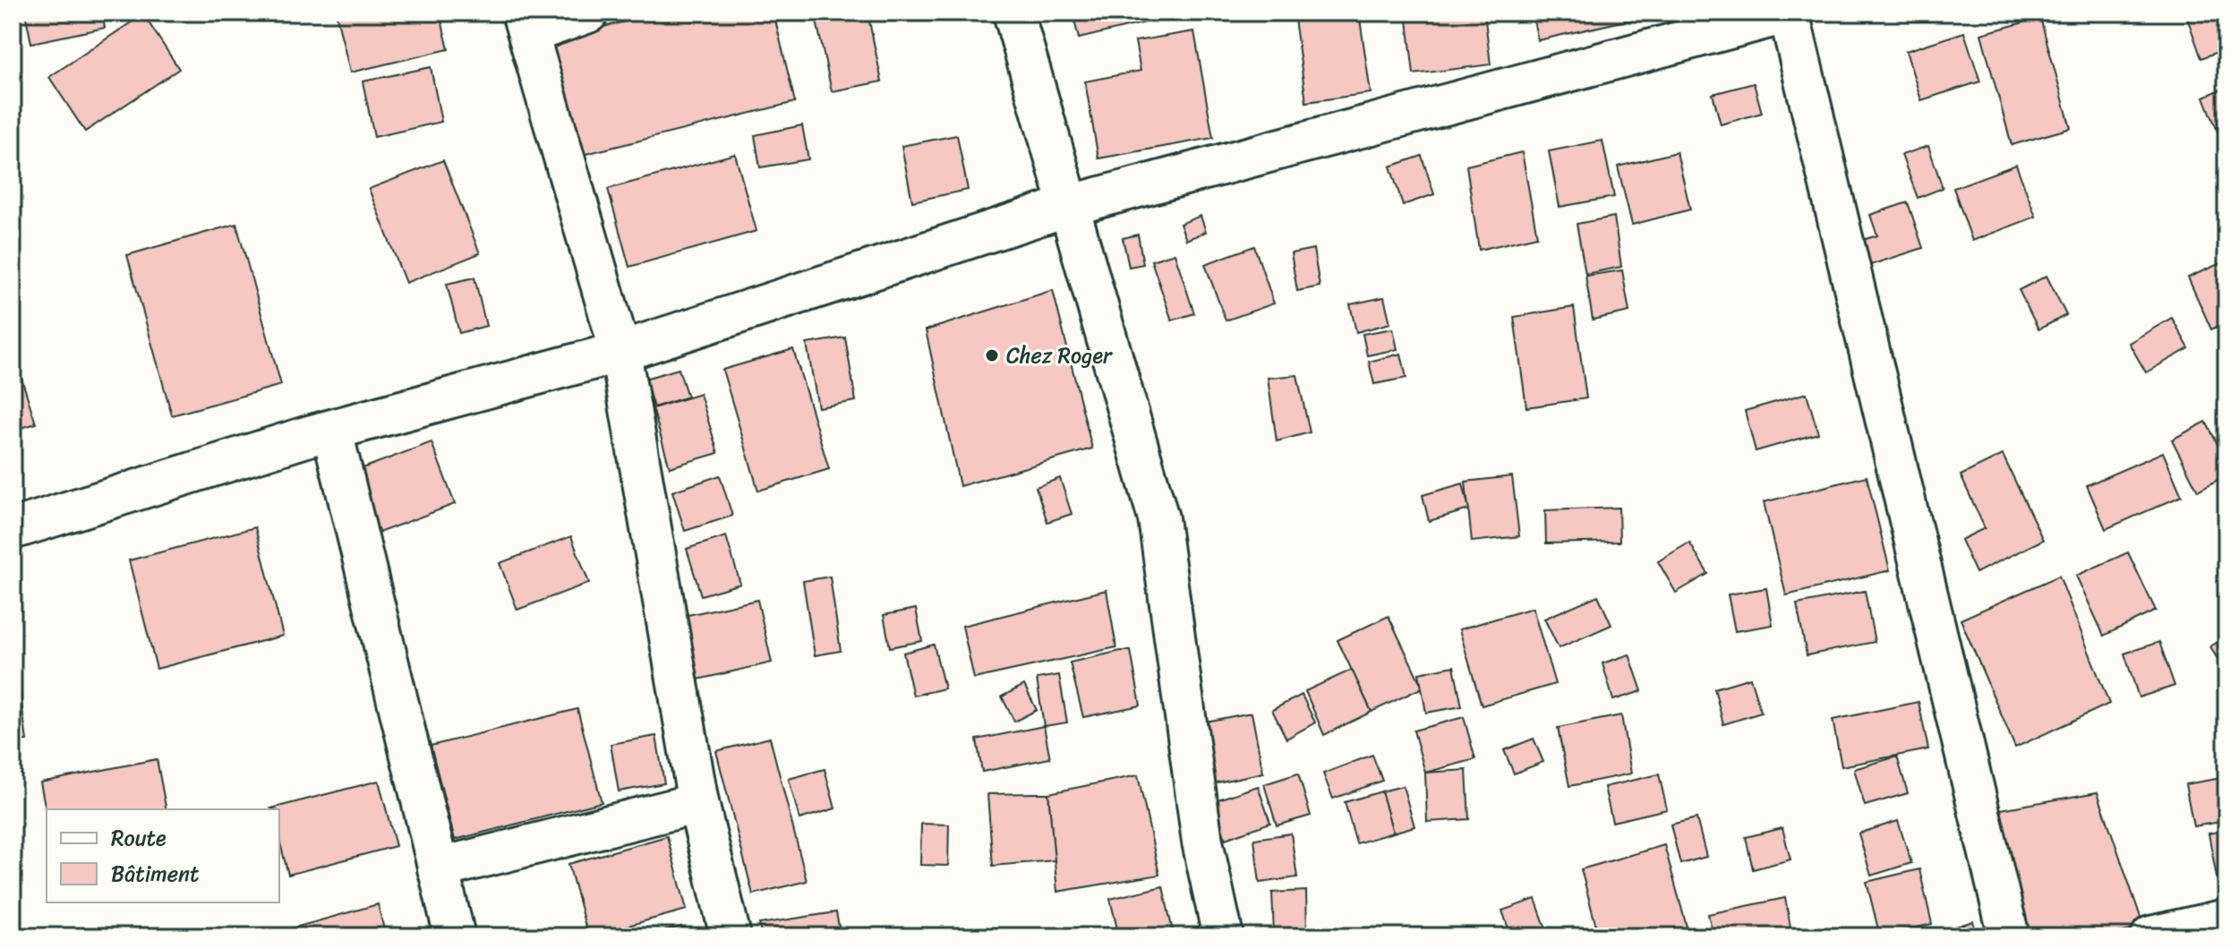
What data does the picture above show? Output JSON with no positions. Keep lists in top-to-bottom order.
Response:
{
  "places": ["Chez Roger"],
  "legend": ["Route", "Bâtiment"]
}
